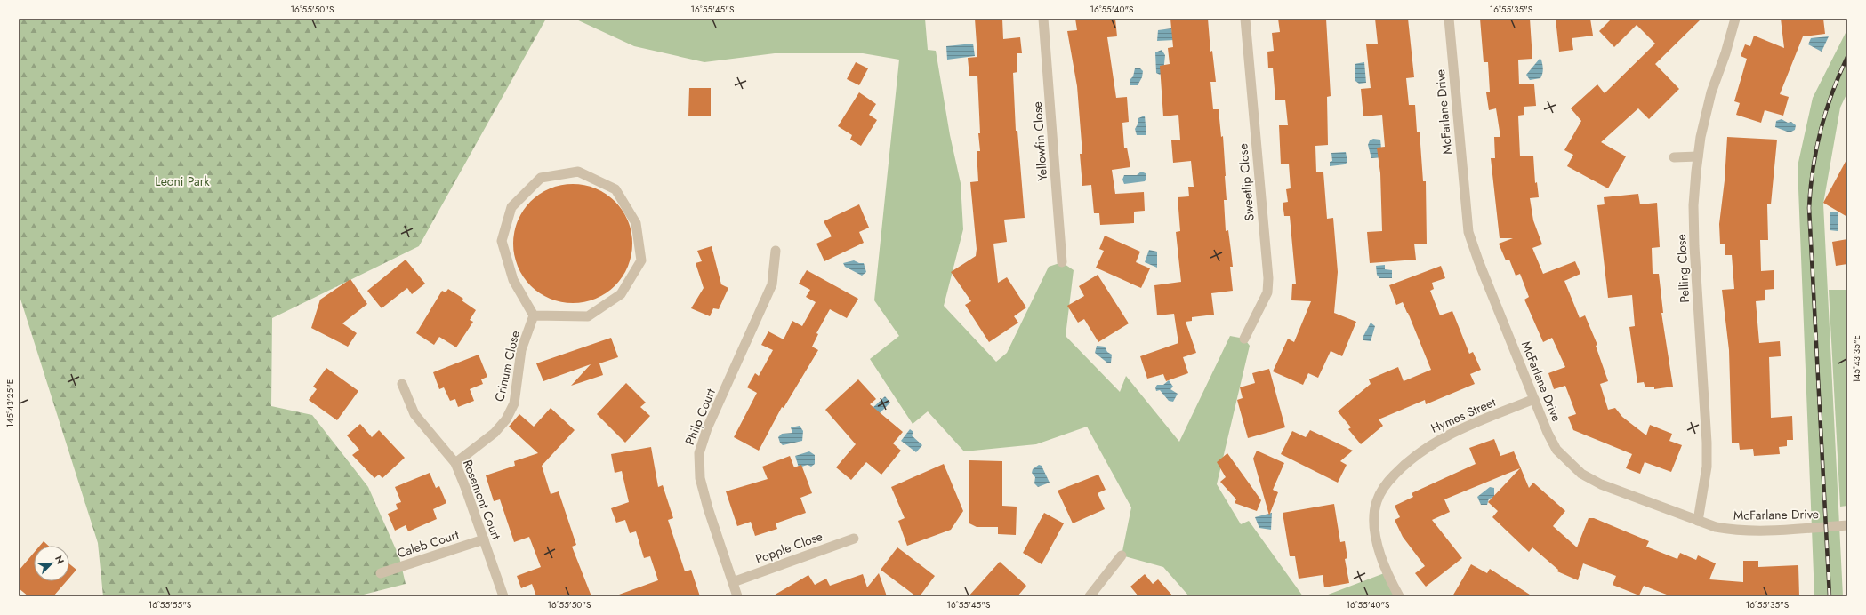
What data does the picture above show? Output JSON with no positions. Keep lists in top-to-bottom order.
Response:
{
  "streets": {
    "street": [
      "McFarlane Drive",
      "Yellowfin Close",
      "Sweetlip Close",
      "Pelling Close",
      "Crinum Close",
      "Hymes Street",
      "Philp Court",
      "Rosemont Court",
      "Caleb Court",
      "Popple Close"
    ]
  },
  "crossings": [
    ["McFarlane Drive", "Pelling Close"],
    ["McFarlane Drive", "Hymes Street"],
    ["Crinum Close", "Rosemont Court"],
    ["Philp Court", "Popple Close"],
    ["Rosemont Court", "Caleb Court"]
  ],
  "parks": ["Leoni Park"],
  "north": "top right",
  "coordinates": [
    "16°55'50\"S",
    "16°55'45\"S",
    "16°55'40\"S",
    "16°55'35\"S",
    "145°43'35\"E",
    "145°43'25\"E",
    "16°55'55\"S"
  ]
}
